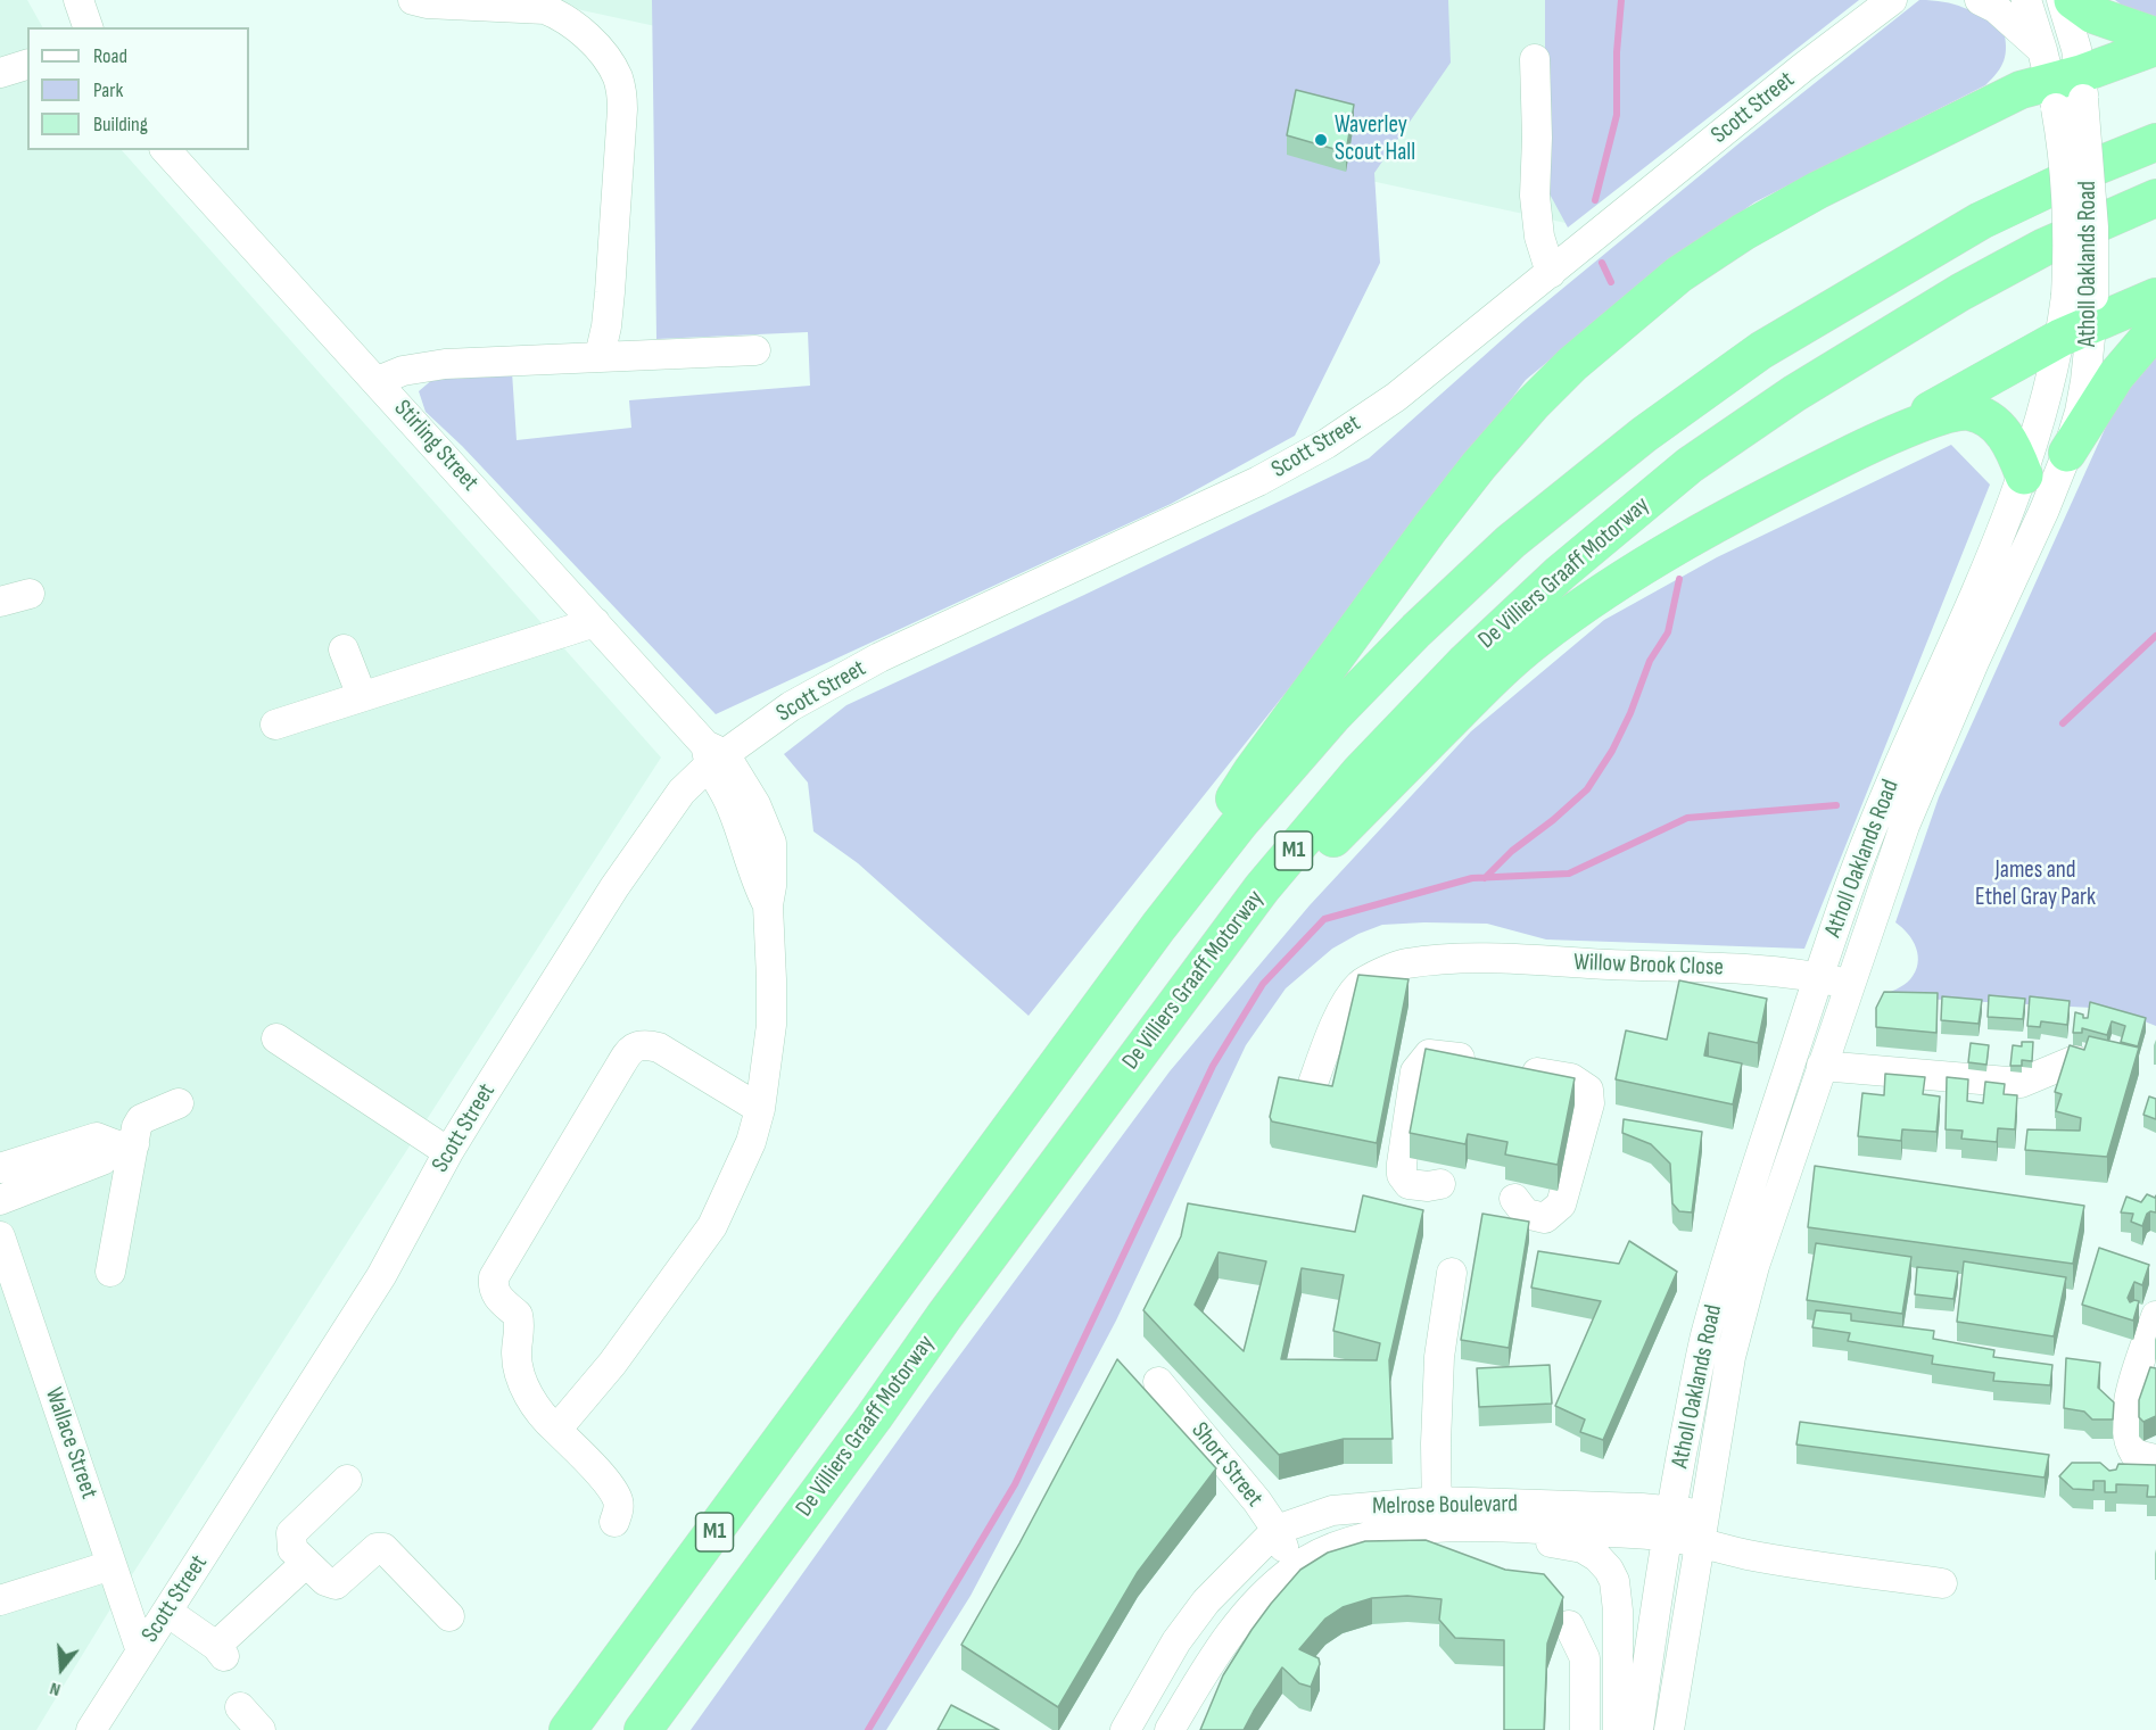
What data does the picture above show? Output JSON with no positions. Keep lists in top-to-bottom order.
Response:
{
  "streets": {
    "highway": ["De Villiers Graaff Motorway", "M1"],
    "street": [
      "Scott Street",
      "Atholl Oaklands Road",
      "Stirling Street",
      "Willow Brook Close",
      "Wallace Street",
      "Short Street",
      "Melrose Boulevard"
    ]
  },
  "crossings": [
    ["Scott Street", "Stirling Street"],
    ["Scott Street", "Wallace Street"],
    ["Atholl Oaklands Road", "Willow Brook Close"],
    ["Atholl Oaklands Road", "Melrose Boulevard"],
    ["Short Street", "Melrose Boulevard"]
  ],
  "parks": ["James and Ethel Gray Park"],
  "places": ["Waverley Scout Hall"],
  "legend": ["Road", "Park", "Building"],
  "north": "bottom"
}
